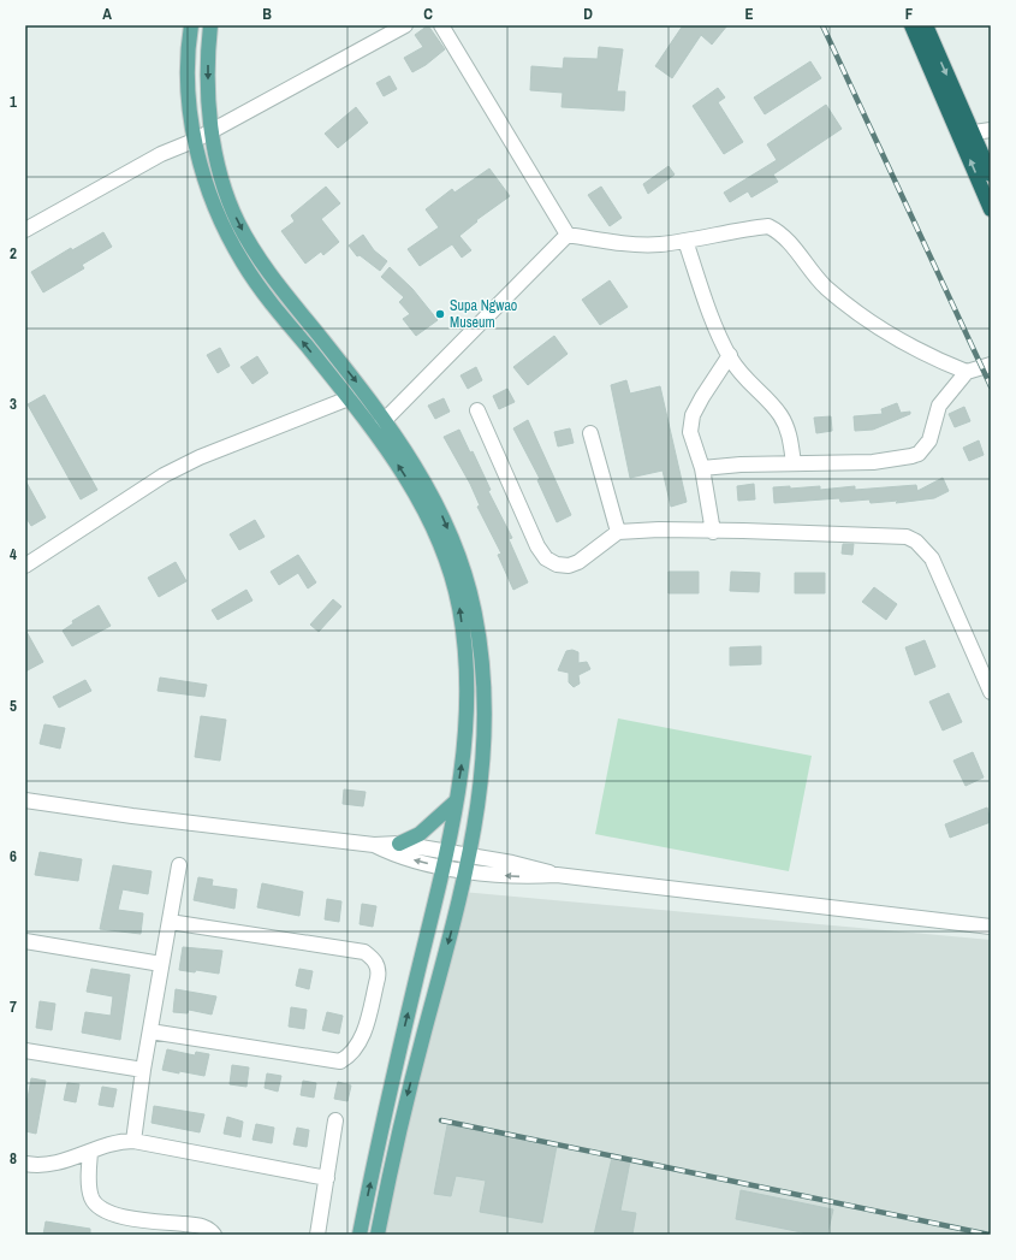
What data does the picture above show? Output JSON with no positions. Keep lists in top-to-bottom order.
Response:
{
  "places": ["Supa Ngwao Museum"],
  "grid": {
    "columns": [
      "A",
      "B",
      "C",
      "D",
      "E",
      "F"
    ],
    "rows": [
      "1",
      "2",
      "3",
      "4",
      "5",
      "6",
      "7",
      "8"
    ]
  }
}
